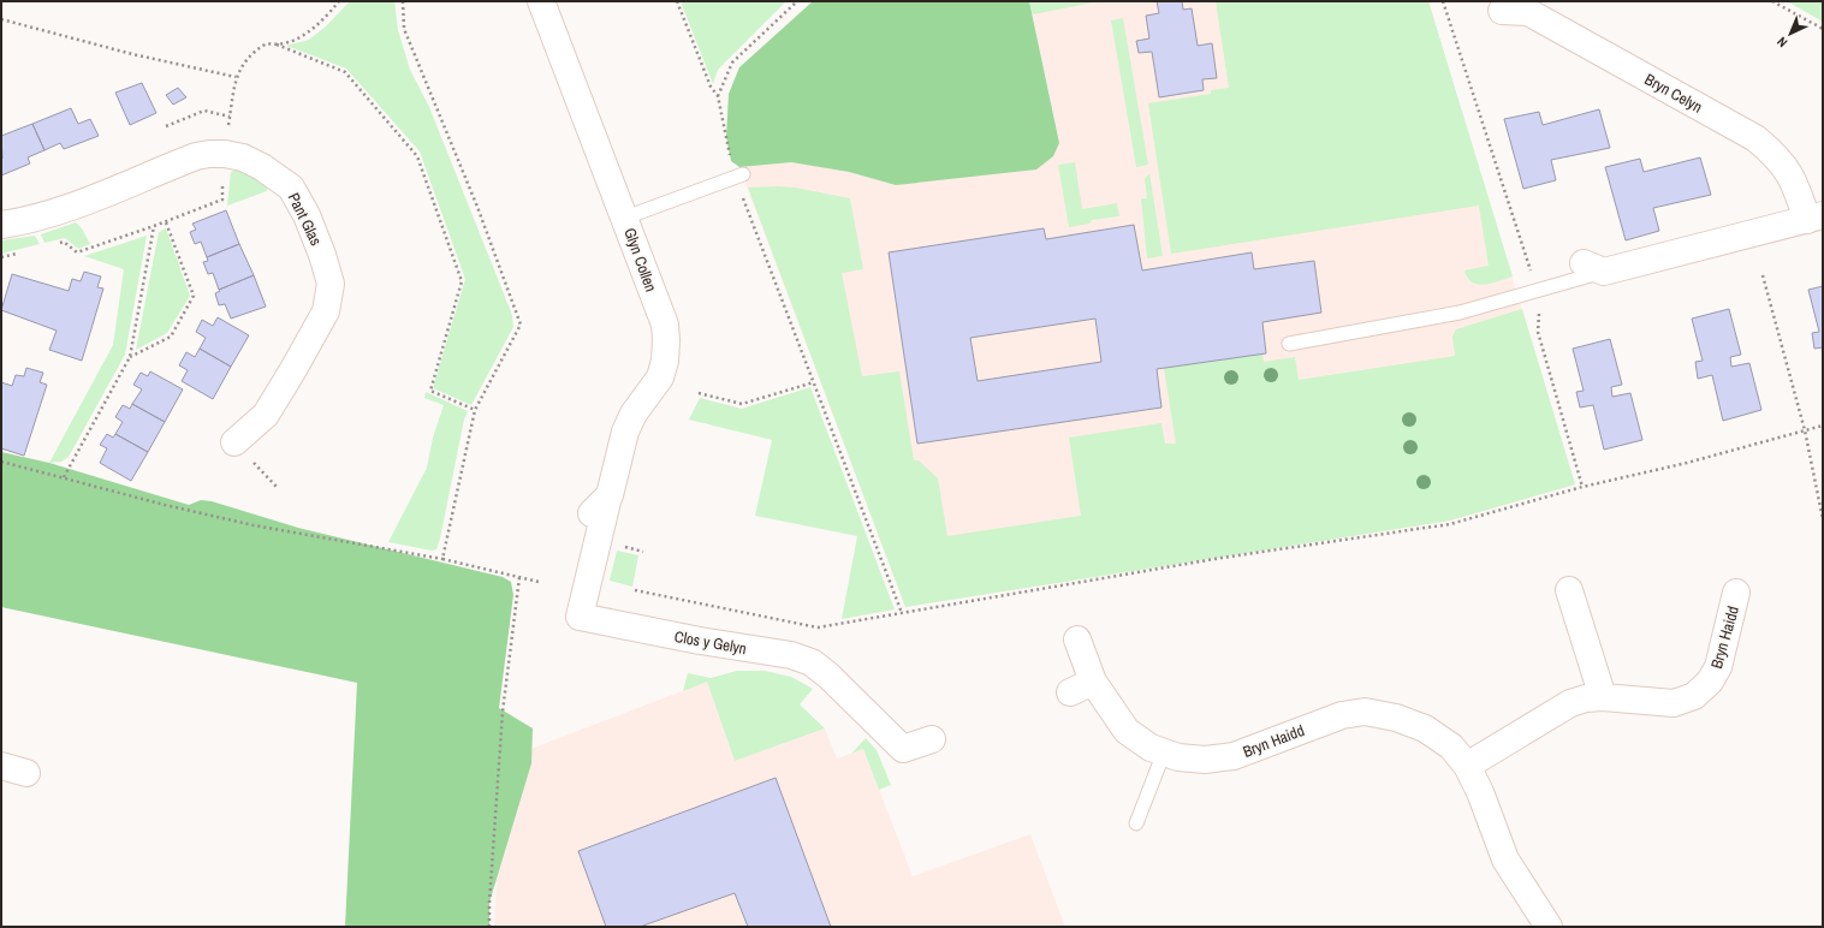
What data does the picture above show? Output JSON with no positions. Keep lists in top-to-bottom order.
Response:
{
  "streets": {
    "street": [
      "Bryn Celyn",
      "Pant Glas",
      "Glyn Collen",
      "Bryn Haidd",
      "Clos y Gelyn"
    ]
  },
  "crossings": [
    ["Glyn Collen", "Clos y Gelyn"]
  ],
  "north": "bottom left"
}
